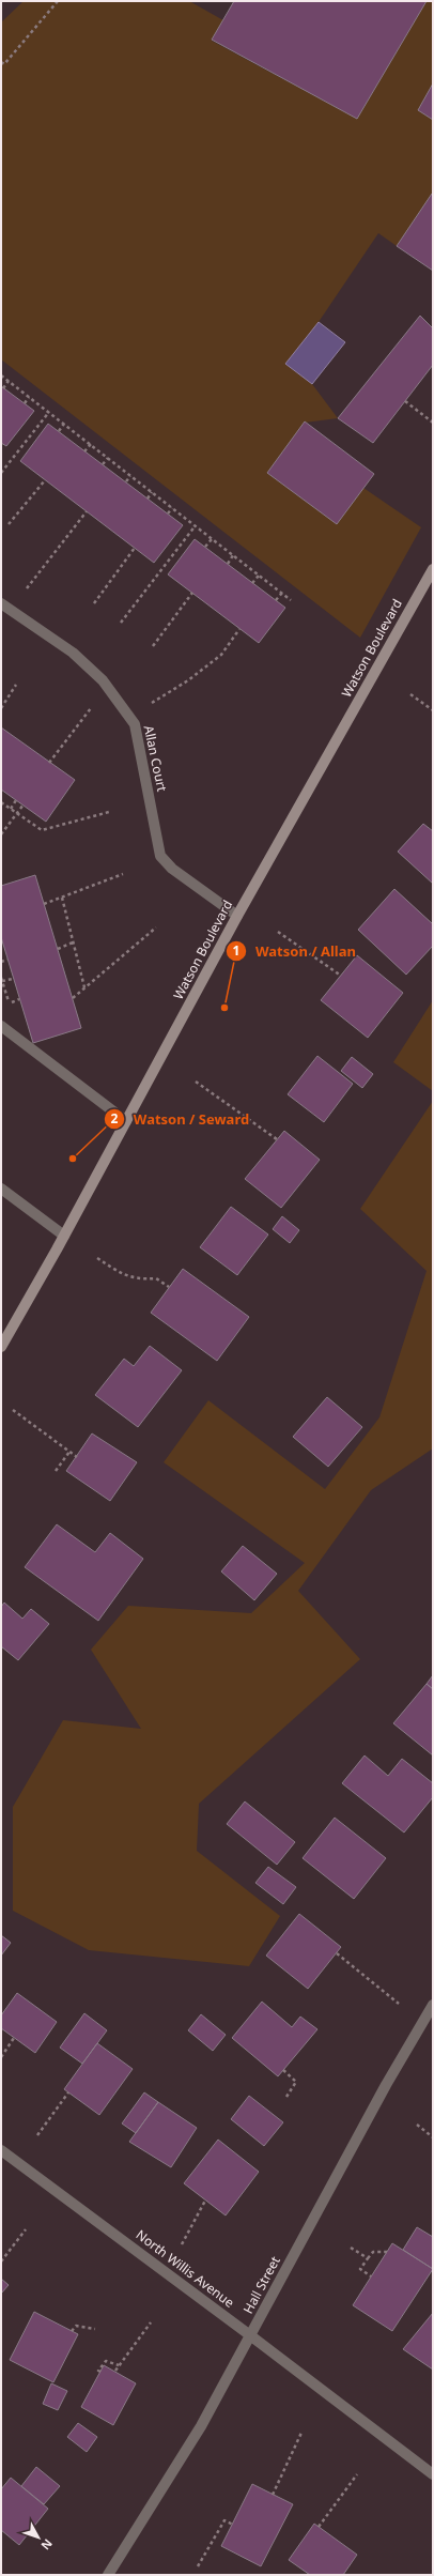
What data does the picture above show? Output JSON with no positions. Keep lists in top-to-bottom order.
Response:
{
  "streets": {
    "street": [
      "Watson Boulevard",
      "Allan Court",
      "North Willis Avenue",
      "Hall Street"
    ]
  },
  "crossings": [
    ["Watson Boulevard", "Allan Court"],
    ["North Willis Avenue", "Hall Street"]
  ],
  "places": ["Watson / Allan", "Watson / Seward"],
  "north": "bottom right"
}
